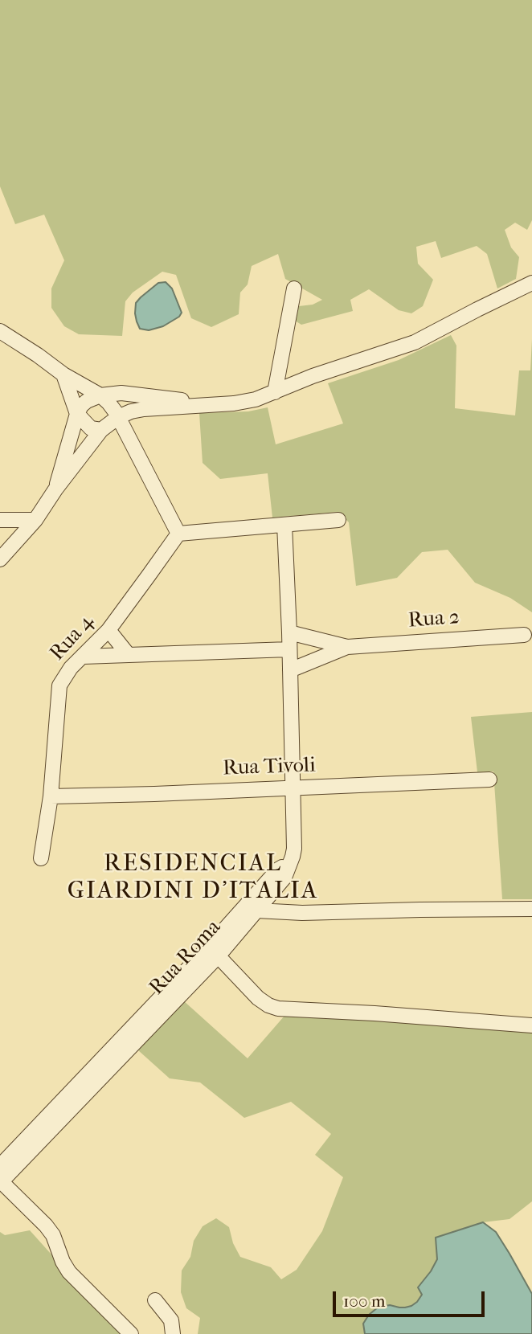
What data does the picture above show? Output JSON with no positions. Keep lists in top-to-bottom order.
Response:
{
  "streets": {
    "street": [
      "Rua 2",
      "Rua 4",
      "Rua Tivoli",
      "Rua Roma"
    ]
  },
  "crossings": [
    ["Rua 2", "Rua Roma"],
    ["Rua 4", "Rua Tivoli"],
    ["Rua Tivoli", "Rua Roma"]
  ],
  "districts": ["RESIDENCIAL GIARDINI D'ITALIA"],
  "scale_bar": "100 m"
}
